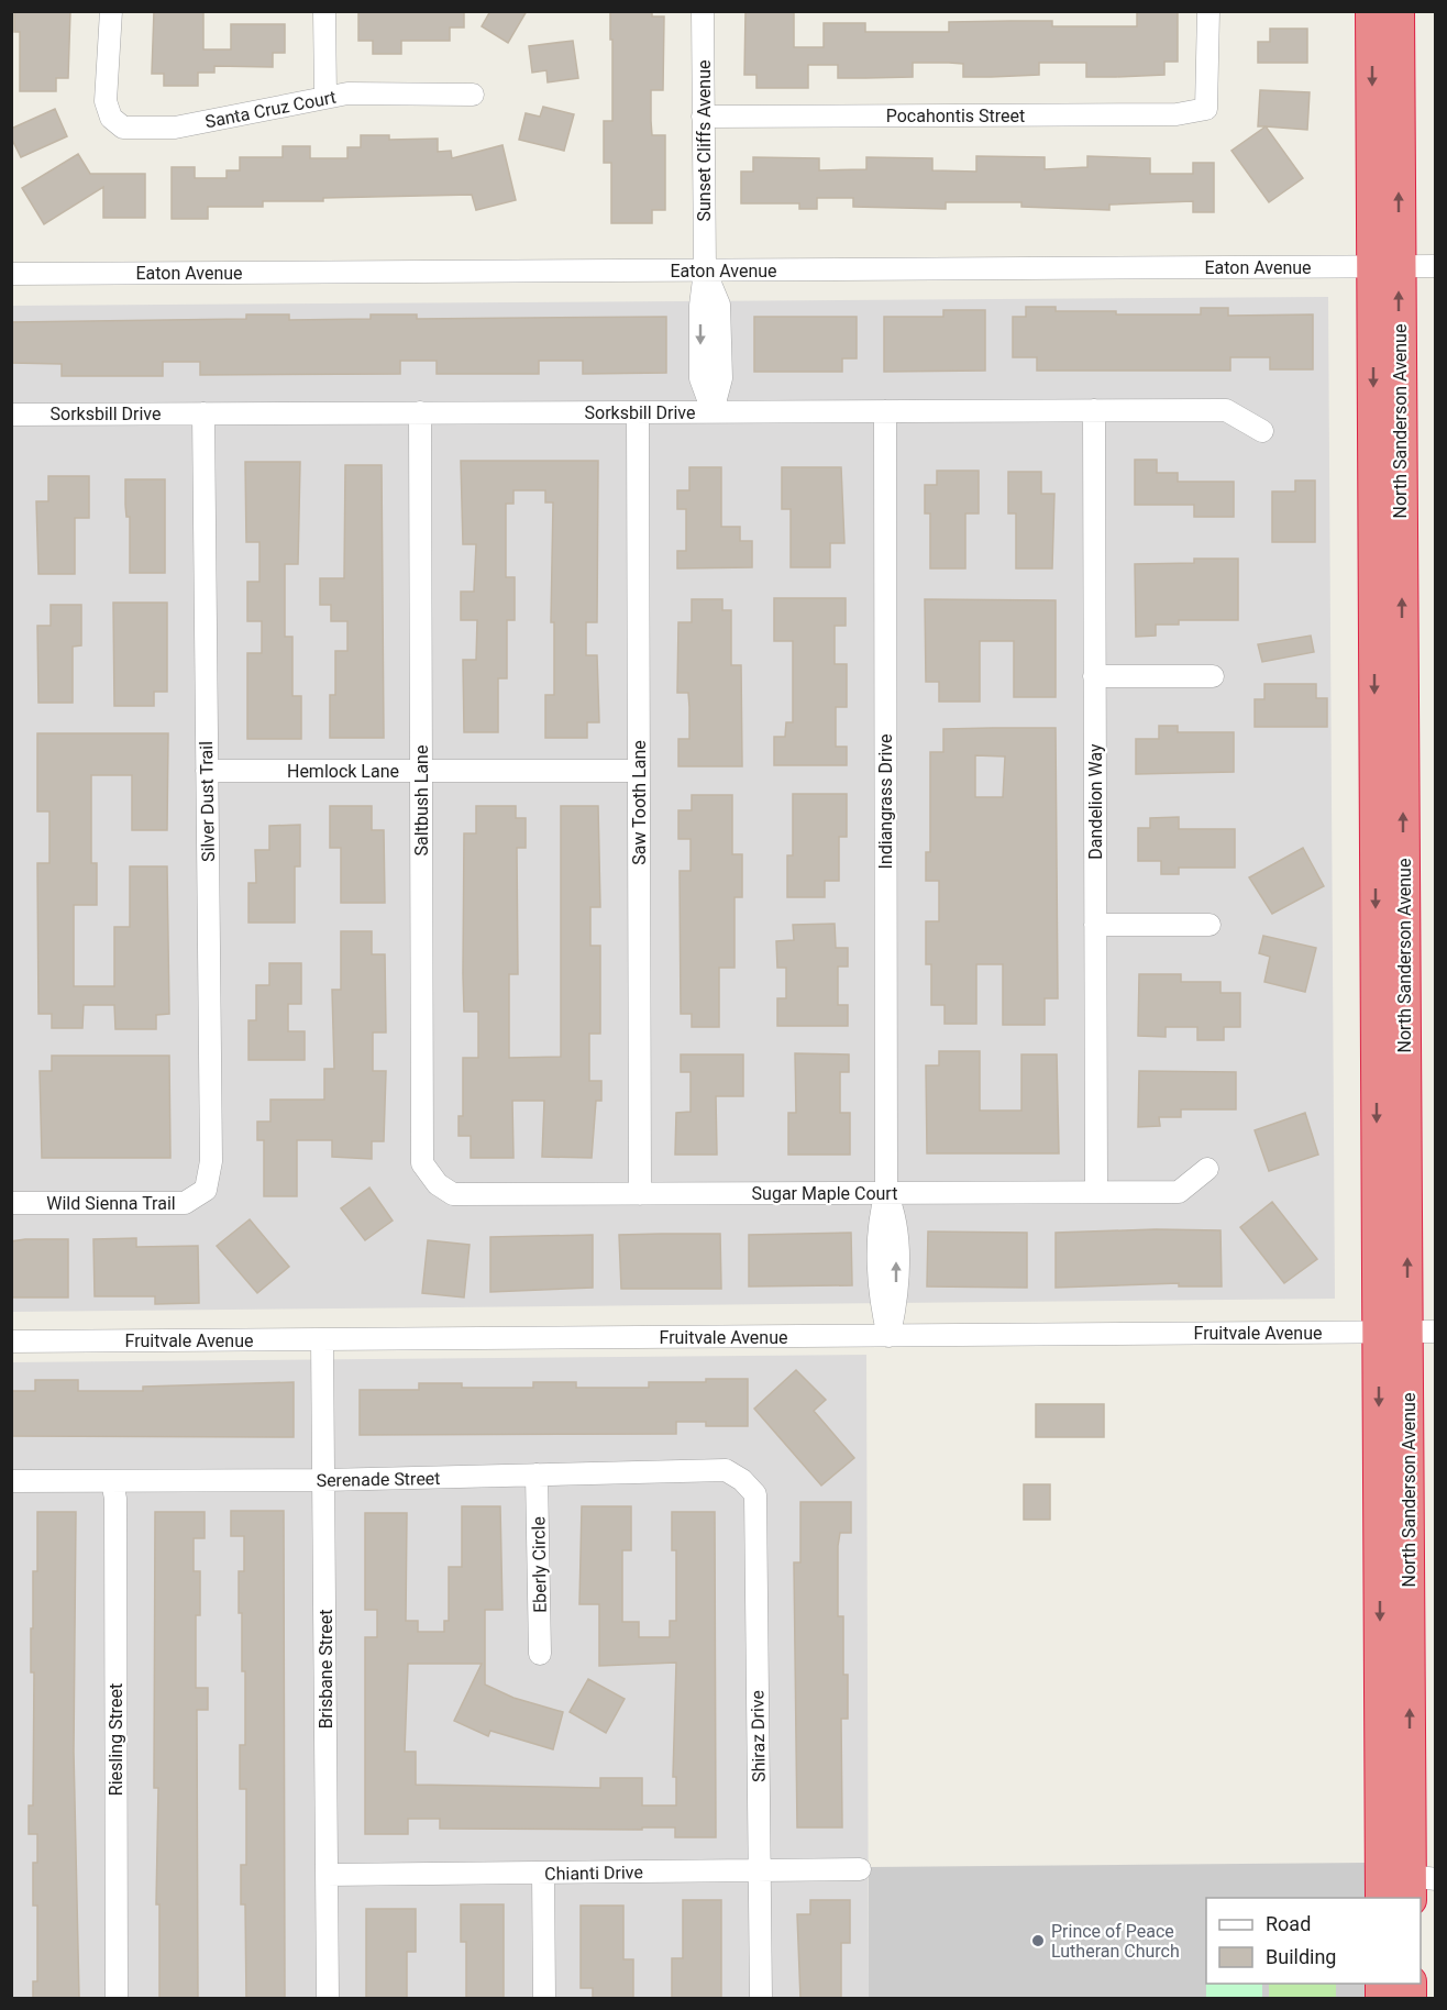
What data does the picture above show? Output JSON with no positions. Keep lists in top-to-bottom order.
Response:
{
  "streets": {
    "highway": ["North Sanderson Avenue"],
    "street": [
      "Santa Cruz Court",
      "Pocahontis Street",
      "Sunset Cliffs Avenue",
      "Eaton Avenue",
      "Sorksbill Drive",
      "Hemlock Lane",
      "Saltbush Lane",
      "Silver Dust Trail",
      "Indiangrass Drive",
      "Dandelion Way",
      "Saw Tooth Lane",
      "Sugar Maple Court",
      "Wild Sienna Trail",
      "Fruitvale Avenue",
      "Serenade Street",
      "Eberly Circle",
      "Brisbane Street",
      "Shiraz Drive",
      "Riesling Street",
      "Chianti Drive"
    ]
  },
  "crossings": [
    ["Pocahontis Street", "Sunset Cliffs Avenue"],
    ["Sunset Cliffs Avenue", "Eaton Avenue"],
    ["Sunset Cliffs Avenue", "Sorksbill Drive"],
    ["Eaton Avenue", "North Sanderson Avenue"],
    ["Sorksbill Drive", "Saltbush Lane"],
    ["Sorksbill Drive", "Silver Dust Trail"],
    ["Sorksbill Drive", "Indiangrass Drive"],
    ["Sorksbill Drive", "Dandelion Way"],
    ["Sorksbill Drive", "Saw Tooth Lane"],
    ["North Sanderson Avenue", "Fruitvale Avenue"],
    ["Hemlock Lane", "Saltbush Lane"],
    ["Hemlock Lane", "Silver Dust Trail"],
    ["Hemlock Lane", "Saw Tooth Lane"],
    ["Saltbush Lane", "Sugar Maple Court"],
    ["Silver Dust Trail", "Wild Sienna Trail"],
    ["Indiangrass Drive", "Sugar Maple Court"],
    ["Indiangrass Drive", "Fruitvale Avenue"],
    ["Dandelion Way", "Sugar Maple Court"],
    ["Saw Tooth Lane", "Sugar Maple Court"],
    ["Fruitvale Avenue", "Brisbane Street"],
    ["Serenade Street", "Eberly Circle"],
    ["Serenade Street", "Brisbane Street"],
    ["Serenade Street", "Shiraz Drive"],
    ["Serenade Street", "Riesling Street"],
    ["Brisbane Street", "Chianti Drive"],
    ["Shiraz Drive", "Chianti Drive"]
  ],
  "places": ["Prince of Peace Lutheran Church"],
  "legend": ["Road", "Building"]
}
